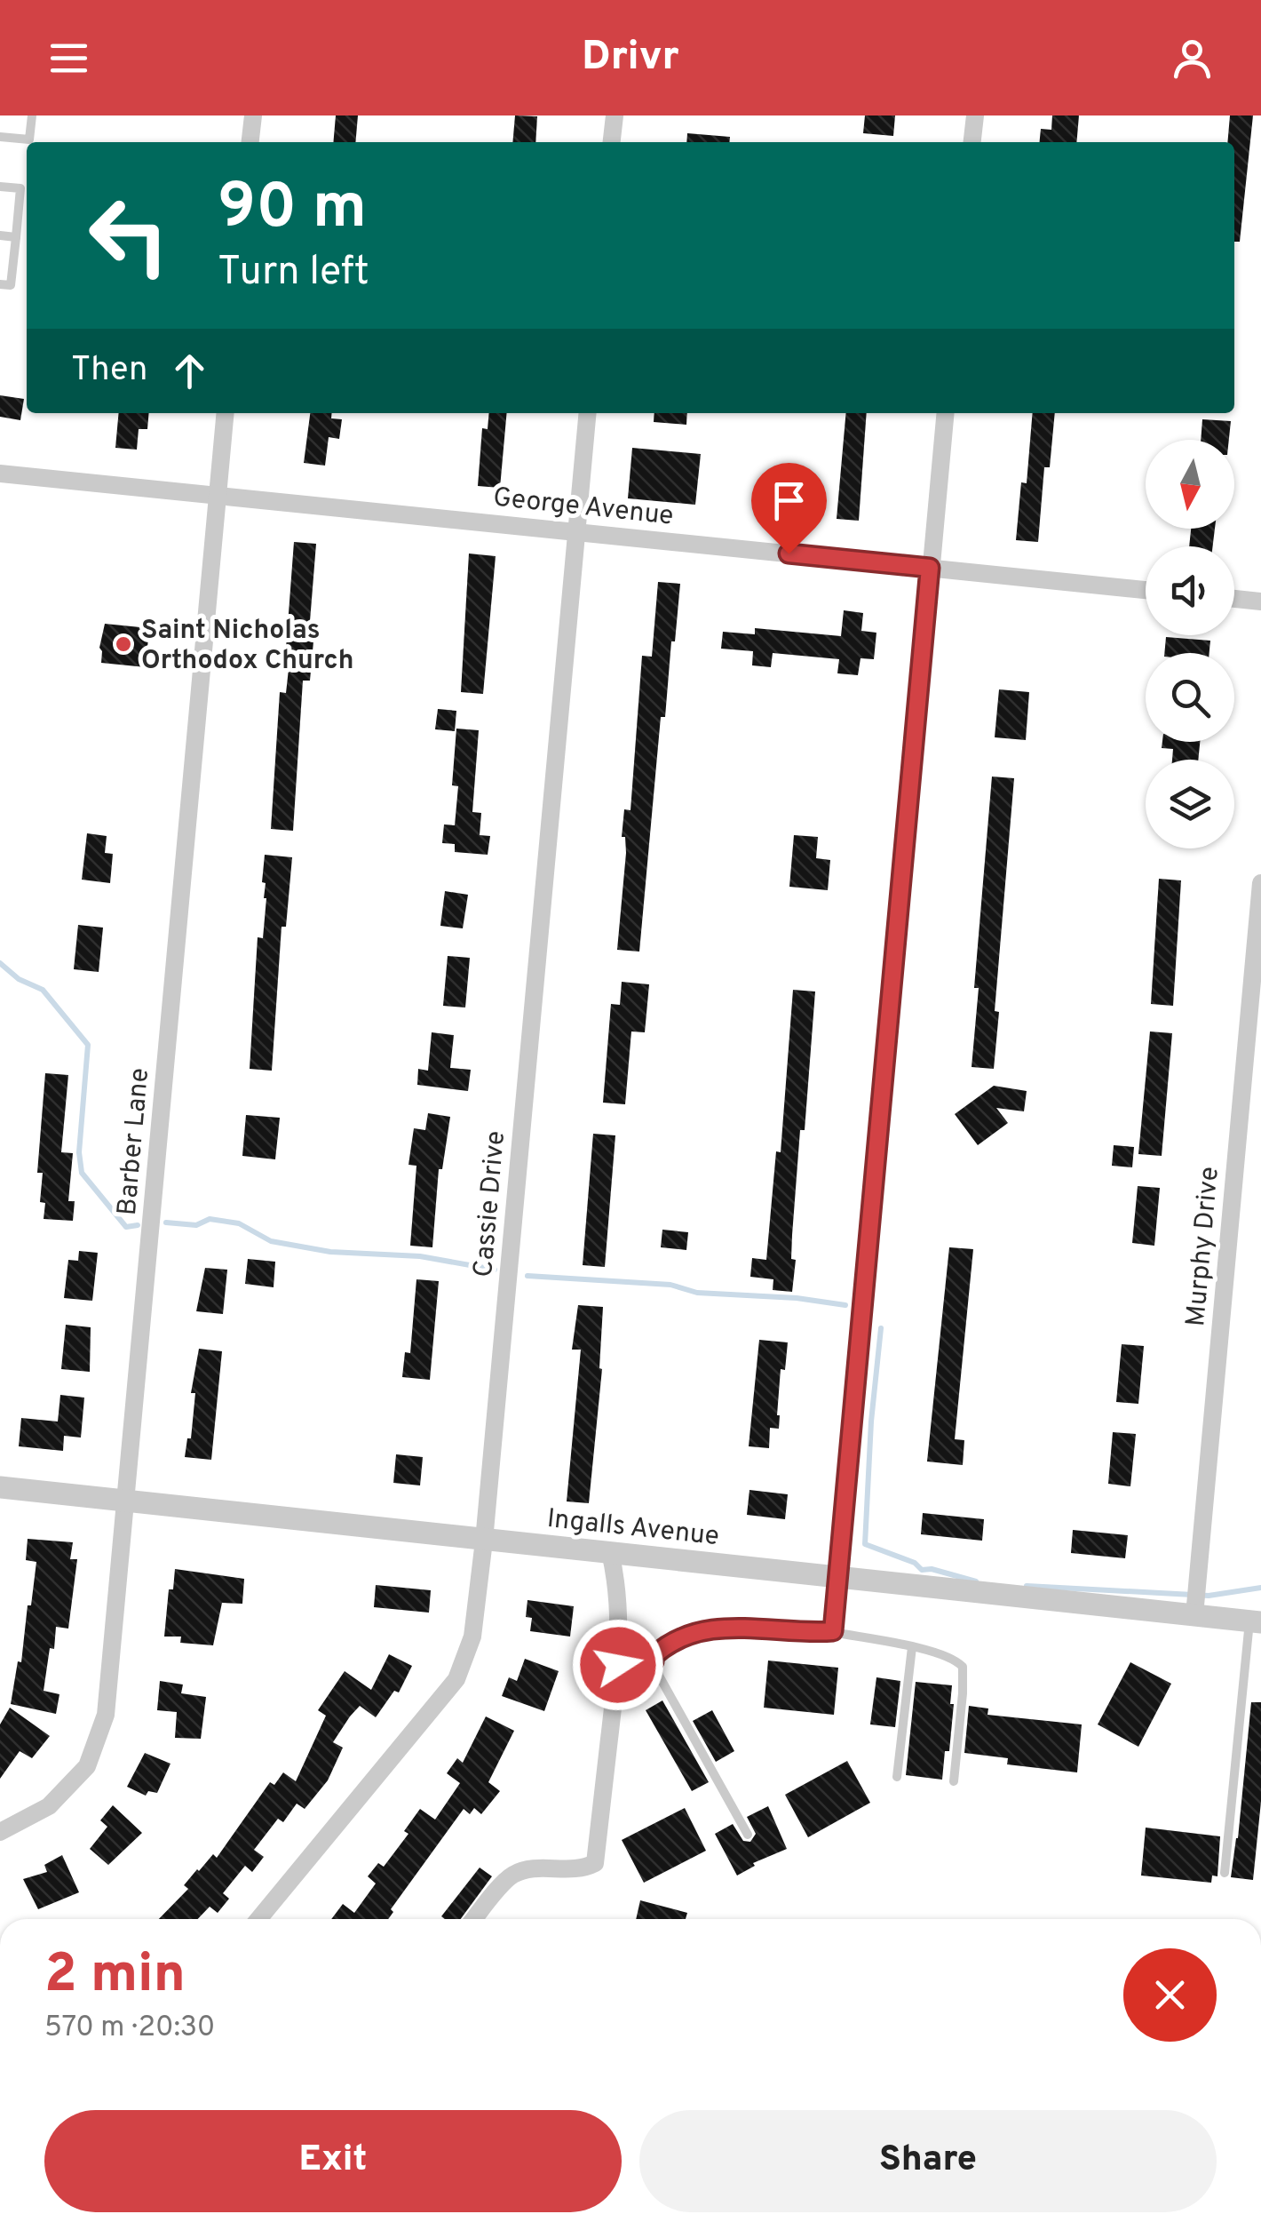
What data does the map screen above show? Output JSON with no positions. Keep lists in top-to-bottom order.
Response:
{
  "streets": {
    "street": [
      "George Avenue",
      "Barber Lane",
      "Cassie Drive",
      "Murphy Drive",
      "Ingalls Avenue"
    ]
  },
  "crossings": [
    ["George Avenue", "Barber Lane"],
    ["George Avenue", "Cassie Drive"],
    ["Barber Lane", "Ingalls Avenue"],
    ["Cassie Drive", "Ingalls Avenue"],
    ["Murphy Drive", "Ingalls Avenue"]
  ],
  "places": ["Saint Nicholas Orthodox Church"],
  "north": "bottom",
  "page": {
    "header": "Drivr",
    "turn": ["90 m", "Turn left"],
    "then": "Then",
    "heading": ["2 min", "570 m · 20:30"],
    "buttons": ["Exit", "Share"]
  }
}
